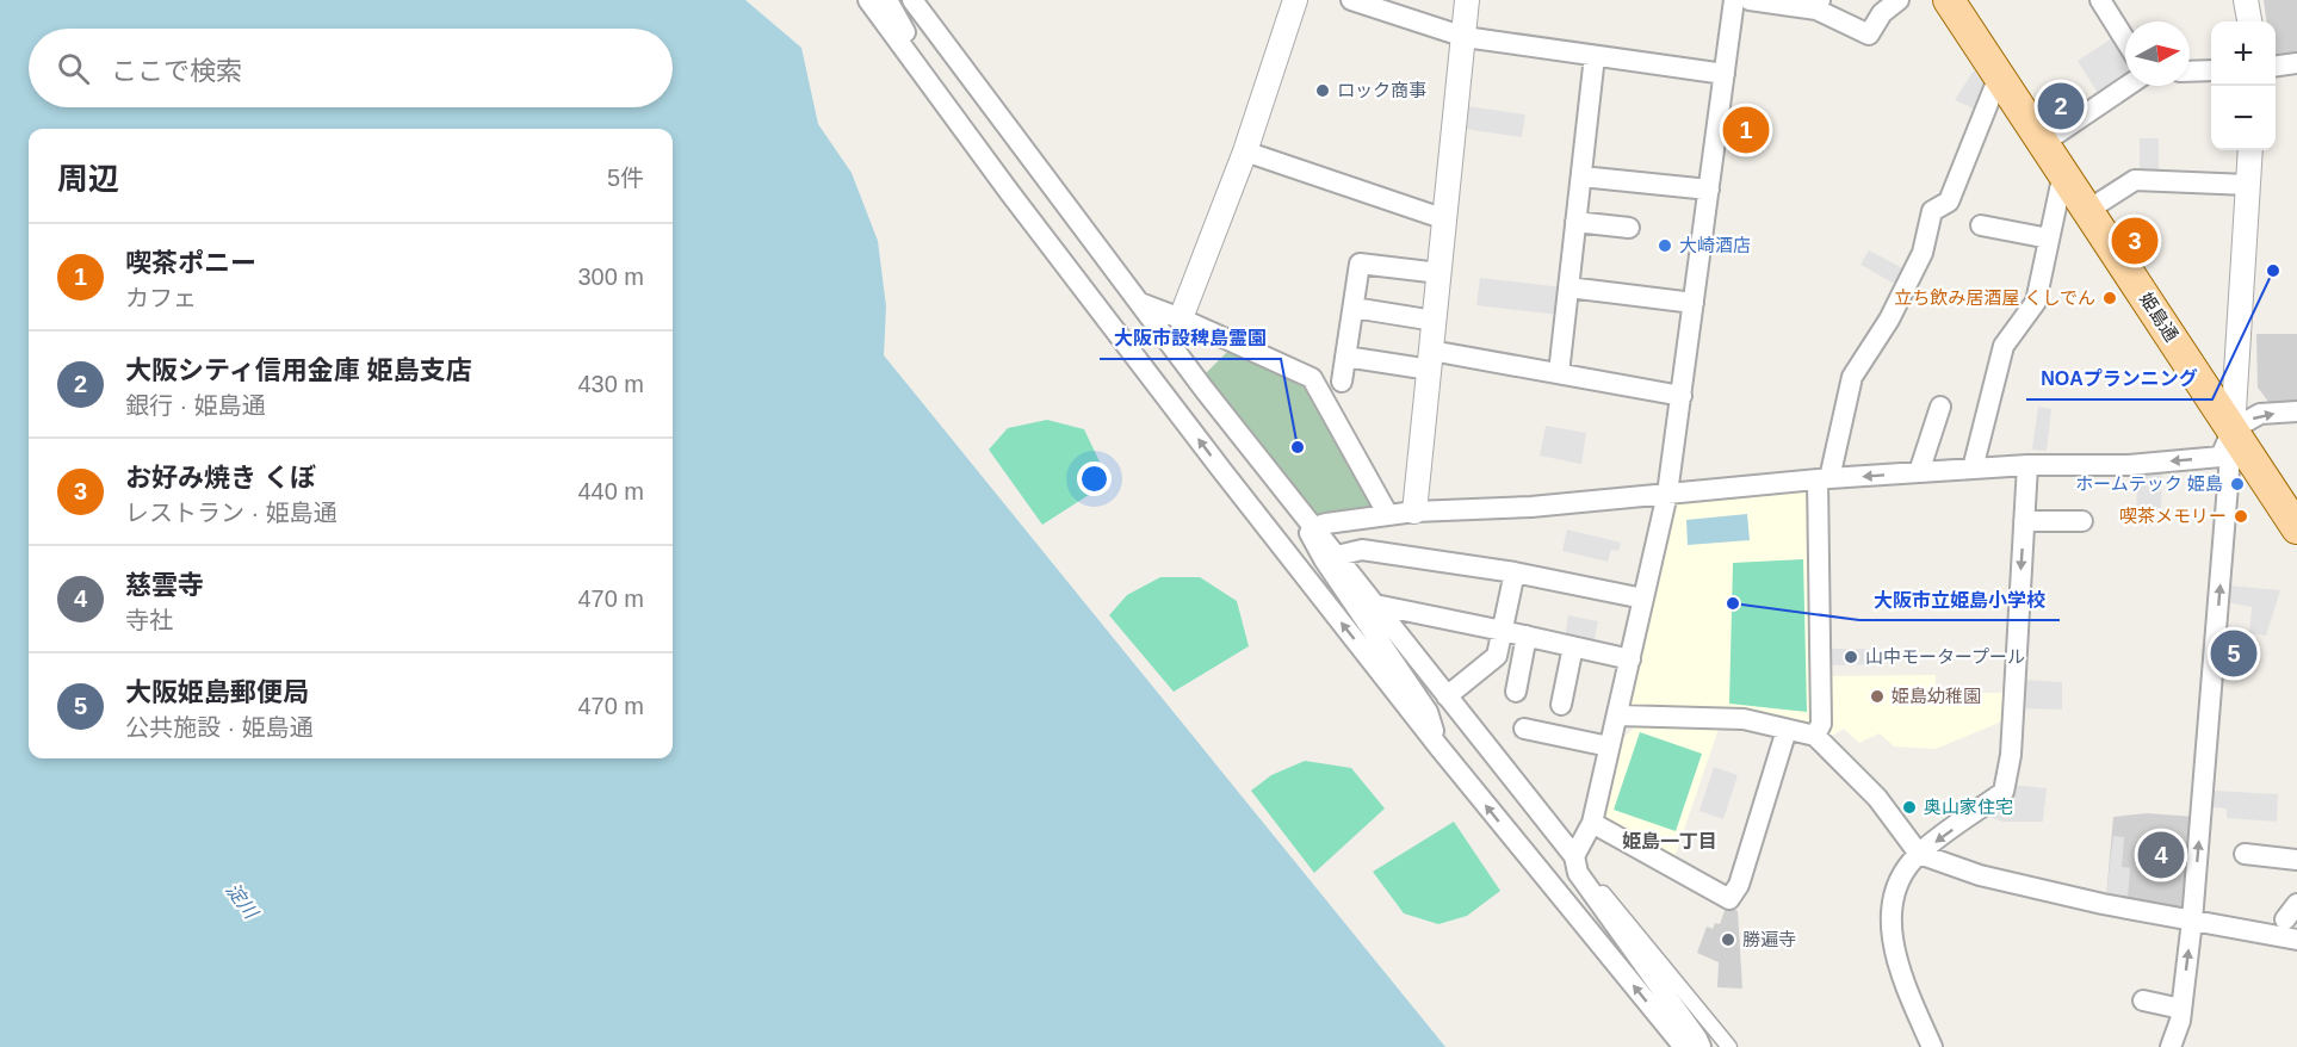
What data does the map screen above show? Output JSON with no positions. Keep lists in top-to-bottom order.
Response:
{
  "streets": {
    "main road": ["姫島通"]
  },
  "districts": ["姫島一丁目"],
  "water": ["淀川"],
  "places": [
    "ロック商事",
    "大崎酒店",
    "NOAプランニング",
    "立ち飲み居酒屋 くしでん",
    "大阪市設稗島霊園",
    "ホームテック 姫島",
    "喫茶メモリー",
    "大阪市立姫島小学校",
    "山中モータープール",
    "姫島幼稚園",
    "奥山家住宅",
    "勝遍寺"
  ],
  "north": "right",
  "page": {
    "map_buttons": ["+", "−"],
    "search": "ここで検索",
    "pins": [
      "2",
      "1",
      "3",
      "5",
      "4"
    ],
    "heading": ["周辺", "5件"],
    "list": [
      {
        "mark": "1",
        "name": "喫茶ポニー",
        "note": "カフェ",
        "value": "300 m"
      },
      {
        "mark": "2",
        "name": "大阪シティ信用金庫 姫島支店",
        "note": "銀行 · 姫島通",
        "value": "430 m"
      },
      {
        "mark": "3",
        "name": "お好み焼き くぼ",
        "note": "レストラン · 姫島通",
        "value": "440 m"
      },
      {
        "mark": "4",
        "name": "慈雲寺",
        "note": "寺社",
        "value": "470 m"
      },
      {
        "mark": "5",
        "name": "大阪姫島郵便局",
        "note": "公共施設 · 姫島通",
        "value": "470 m"
      }
    ]
  }
}
